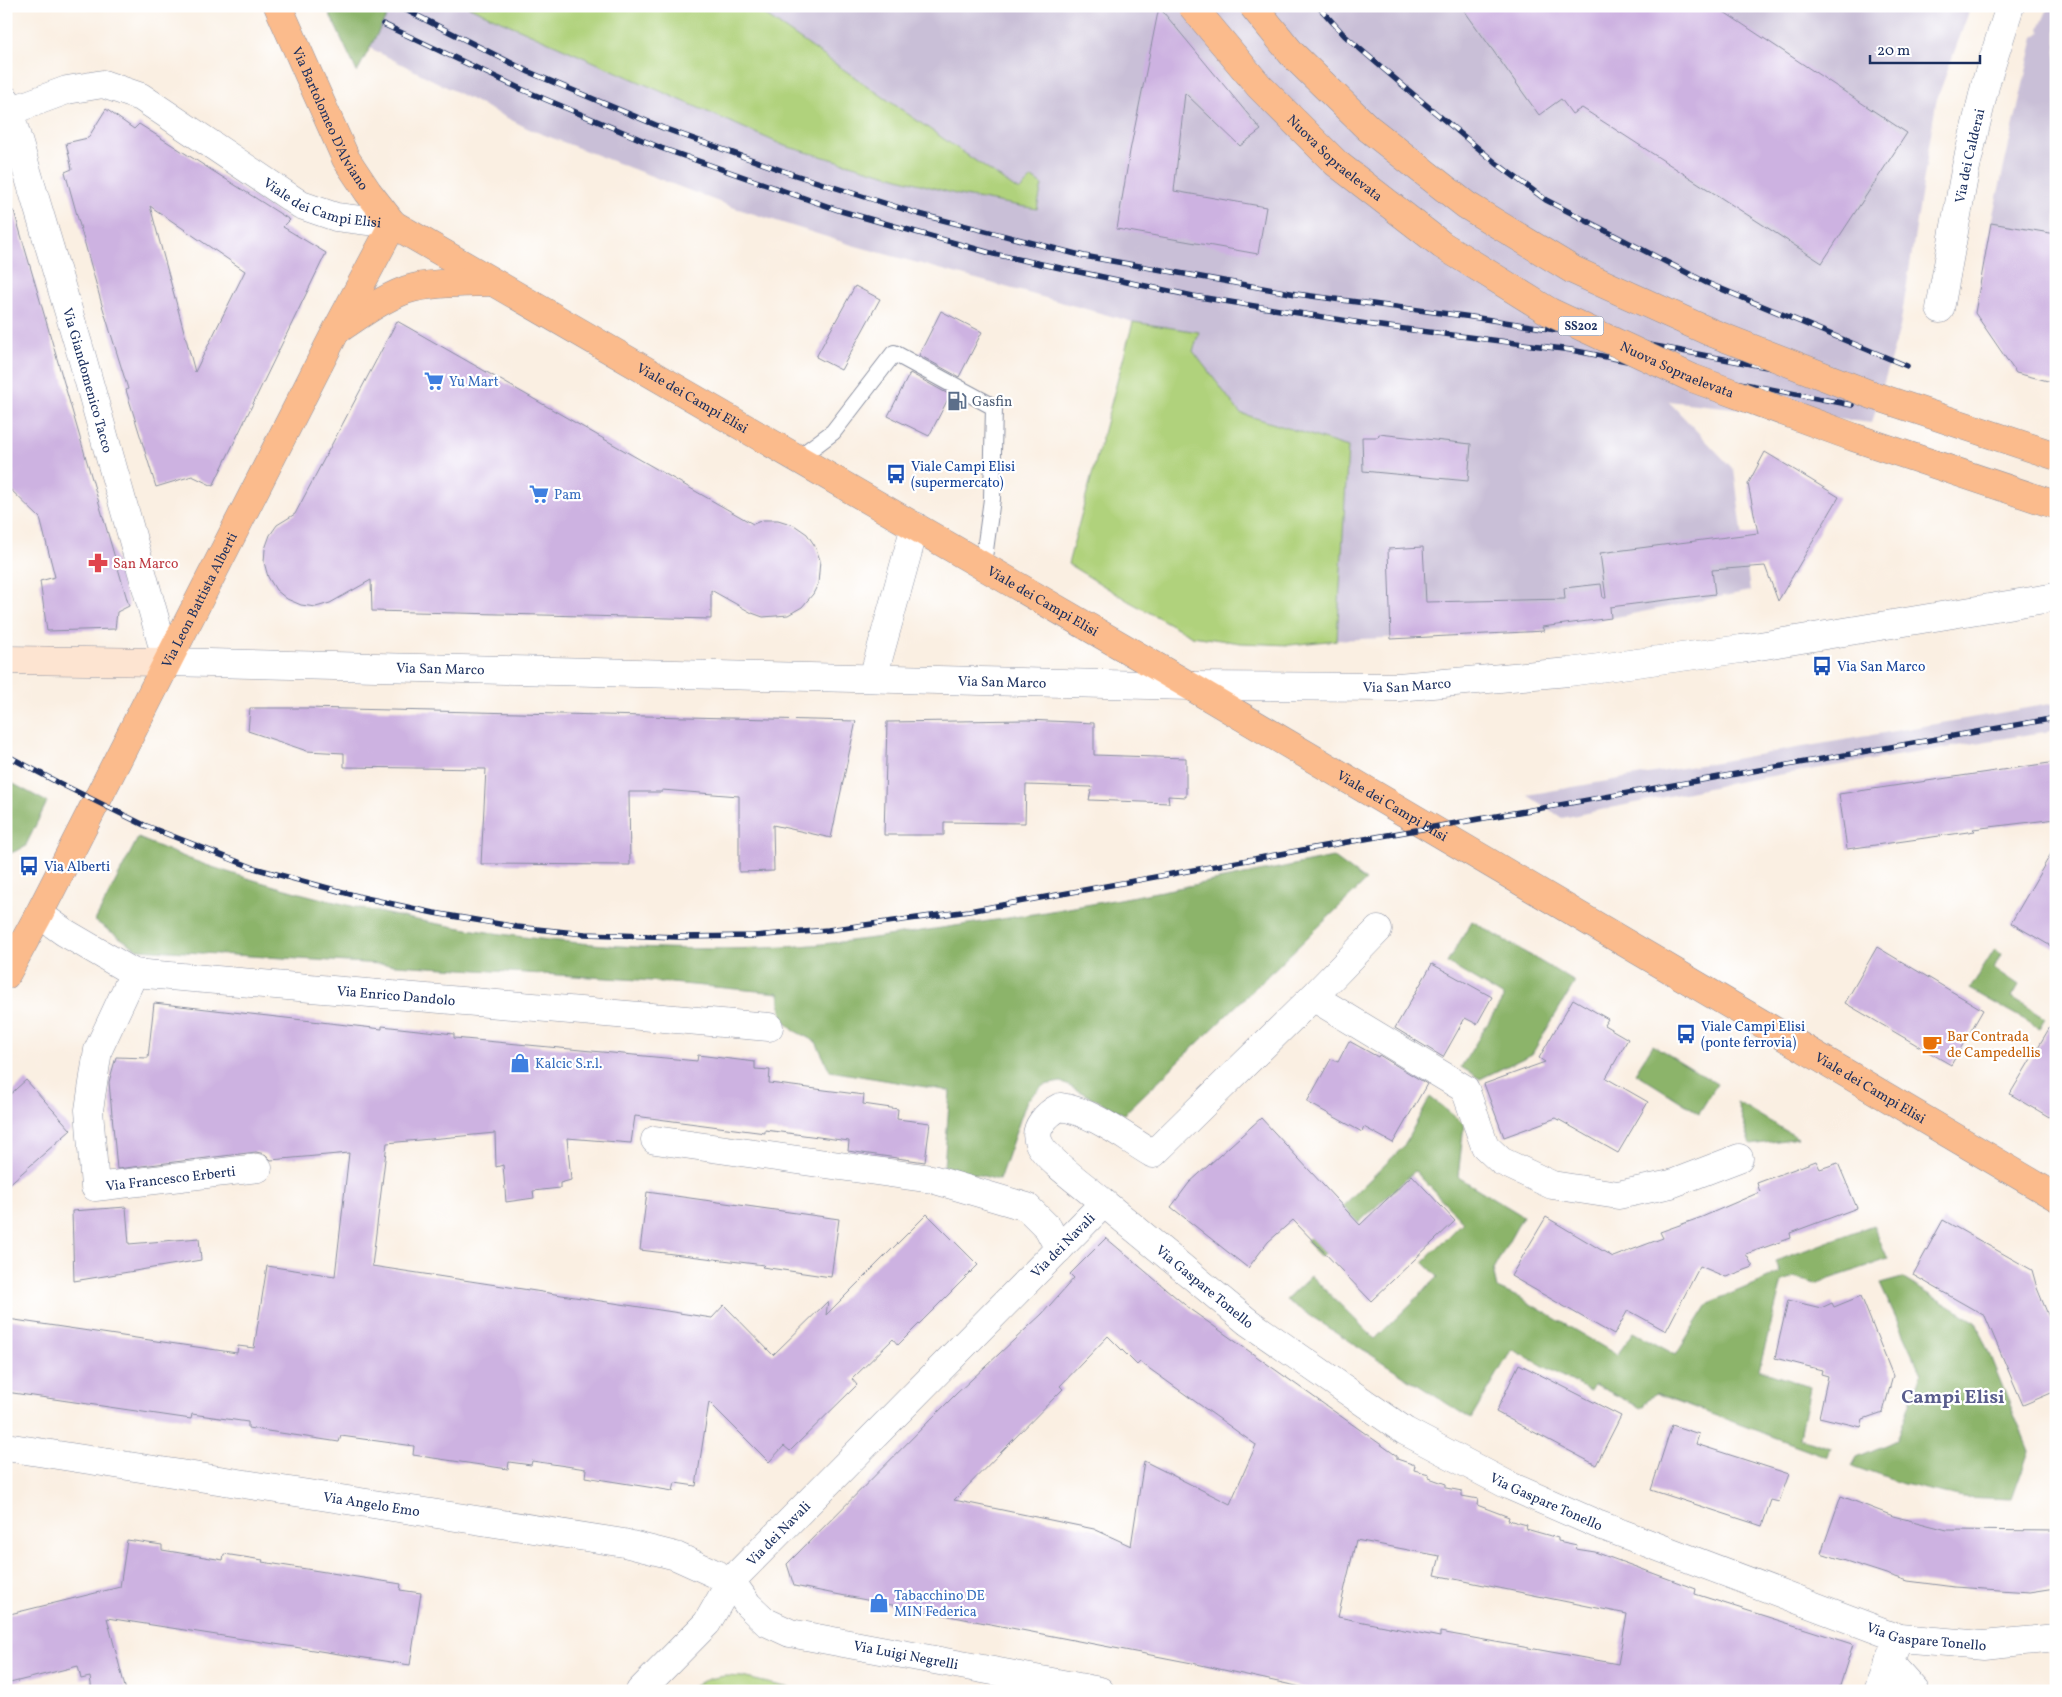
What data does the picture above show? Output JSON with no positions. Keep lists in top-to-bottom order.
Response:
{
  "streets": {
    "main road": [
      "Via Bartolomeo D'Alviano",
      "Nuova Sopraelevata",
      "Viale dei Campi Elisi",
      "SS202",
      "Via Leon Battista Alberti"
    ],
    "street": [
      "Via dei Calderai",
      "Via Giandomenico Tacco",
      "Via San Marco",
      "Via Enrico Dandolo",
      "Via Francesco Erberti",
      "Via dei Navali",
      "Via Gaspare Tonello",
      "Via Angelo Emo",
      "Via Luigi Negrelli"
    ]
  },
  "crossings": [
    ["Via Bartolomeo D'Alviano", "Viale dei Campi Elisi"],
    ["Via Bartolomeo D'Alviano", "Via Leon Battista Alberti"],
    ["Viale dei Campi Elisi", "Via Giandomenico Tacco"],
    ["Viale dei Campi Elisi", "Via Leon Battista Alberti"],
    ["Viale dei Campi Elisi", "Via San Marco"],
    ["Via Giandomenico Tacco", "Via Leon Battista Alberti"],
    ["Via Giandomenico Tacco", "Via San Marco"],
    ["Via Leon Battista Alberti", "Via San Marco"],
    ["Via Leon Battista Alberti", "Via Enrico Dandolo"],
    ["Via Enrico Dandolo", "Via Francesco Erberti"],
    ["Via dei Navali", "Via Gaspare Tonello"],
    ["Via dei Navali", "Via Angelo Emo"],
    ["Via dei Navali", "Via Luigi Negrelli"],
    ["Via Angelo Emo", "Via Luigi Negrelli"]
  ],
  "districts": ["Campi Elisi"],
  "places": {
    "supermarket": ["Yu Mart", "Pam"],
    "fuel station": ["Gasfin"],
    "bus stop": [
      "Viale Campi Elisi (supermercato)",
      "Via San Marco",
      "Via Alberti",
      "Viale Campi Elisi (ponte ferrovia)"
    ],
    "pharmacy": ["San Marco"],
    "cafe": ["Bar Contrada de Campedellis"],
    "shop": ["Kalcic S.r.l.", "Tabacchino DE MIN Federica"]
  },
  "scale_bar": "20 m"
}
